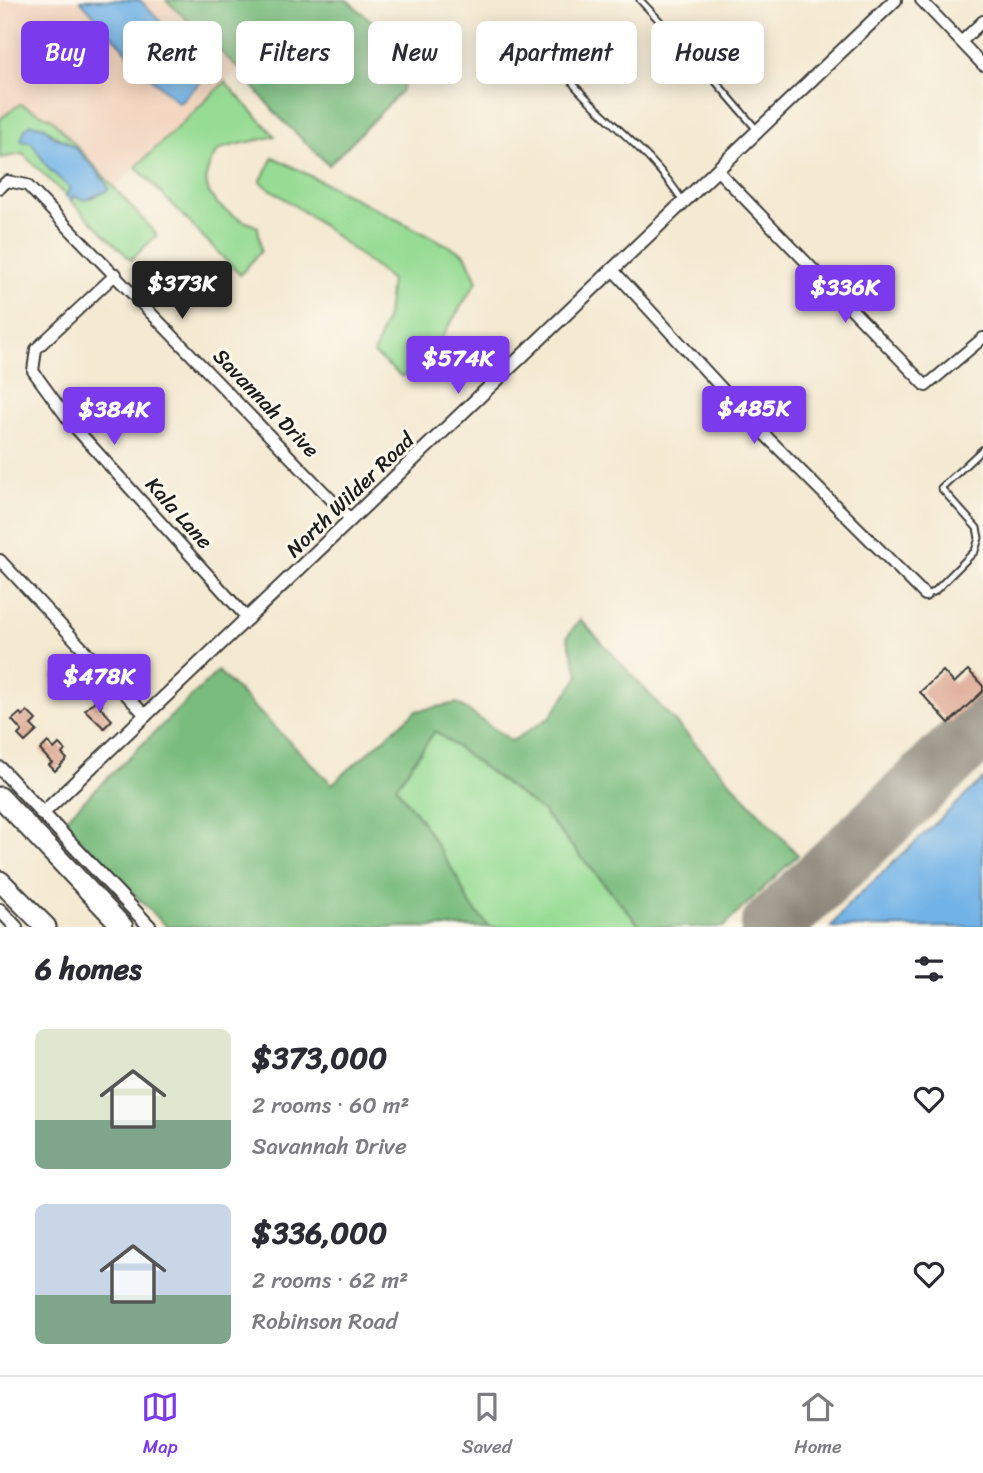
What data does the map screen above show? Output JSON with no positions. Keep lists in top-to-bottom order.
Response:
{
  "streets": {
    "street": ["Savannah Drive", "North Wilder Road", "Kala Lane"]
  },
  "crossings": [
    ["Savannah Drive", "North Wilder Road"],
    ["Savannah Drive", "Kala Lane"],
    ["North Wilder Road", "Kala Lane"]
  ],
  "page": {
    "chip": [
      "Buy",
      "Rent",
      "Filters",
      "New",
      "Apartment",
      "House"
    ],
    "price": [
      "$373K",
      "$336K",
      "$574K",
      "$485K",
      "$384K",
      "$478K"
    ],
    "heading": "6 homes",
    "list": [
      {
        "name": "$373,000",
        "note": "2 rooms · 60 m² · Savannah Drive"
      },
      {
        "name": "$336,000",
        "note": "2 rooms · 62 m² · Robinson Road"
      }
    ],
    "tabs": ["Map", "Saved", "Home"]
  }
}
